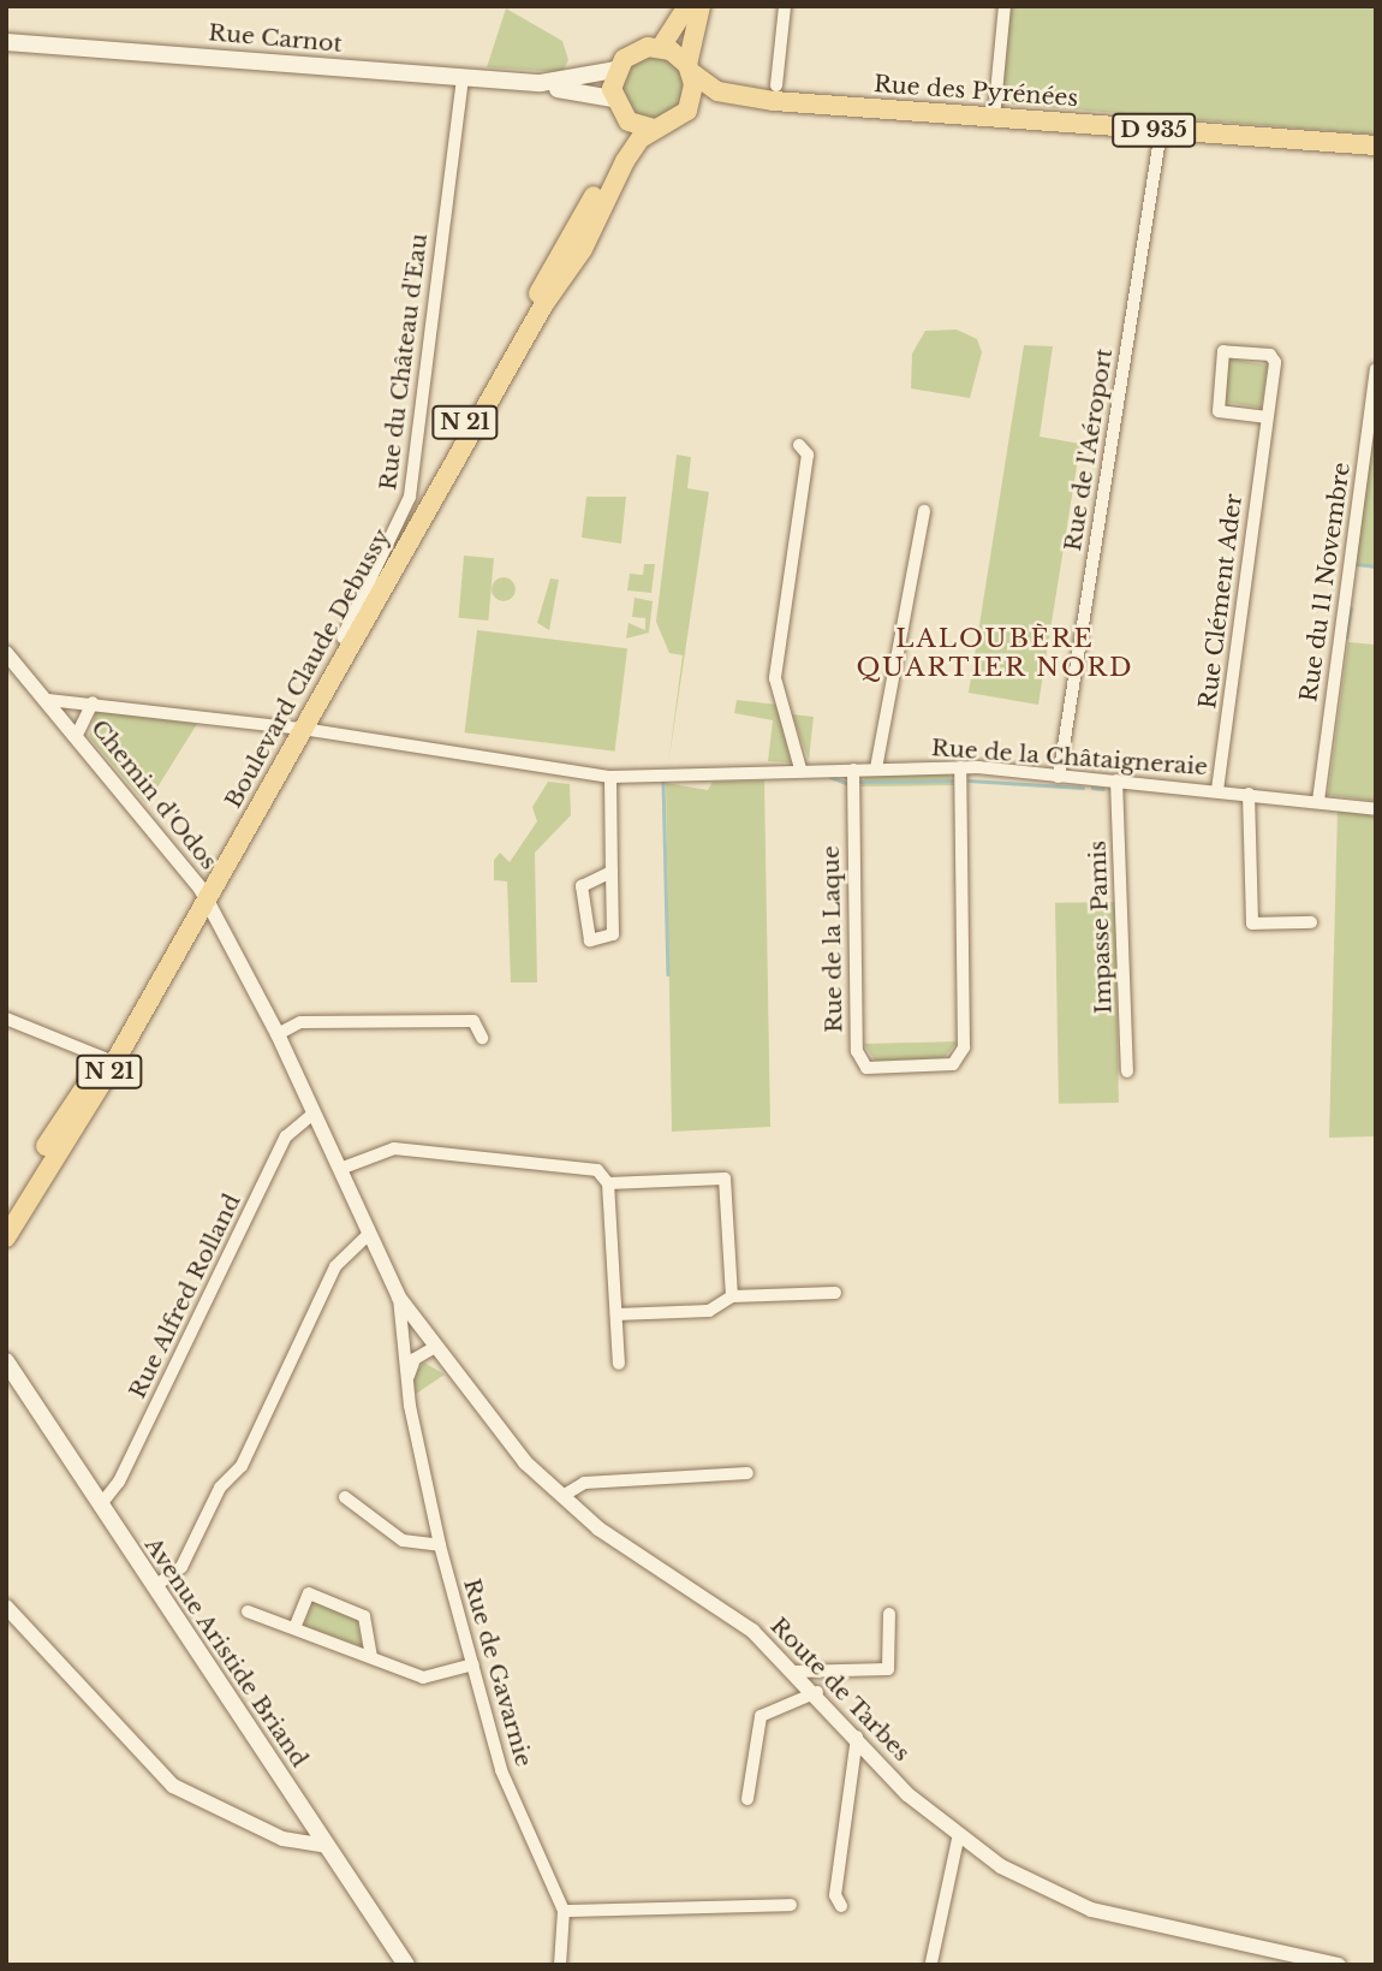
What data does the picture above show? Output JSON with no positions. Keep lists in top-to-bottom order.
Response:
{
  "streets": {
    "main road": [
      "Rue Carnot",
      "Rue des Pyrénées",
      "D 935",
      "N 21",
      "Boulevard Claude Debussy",
      "Avenue Aristide Briand"
    ],
    "street": [
      "Rue du Château d'Eau",
      "Rue de l'Aéroport",
      "Rue du 11 Novembre",
      "Rue Clément Ader",
      "Rue de la Châtaigneraie",
      "Chemin d'Odos",
      "Impasse Pamis",
      "Rue de la Laque",
      "Rue Alfred Rolland",
      "Rue de Gavarnie",
      "Route de Tarbes"
    ]
  },
  "crossings": [
    ["Rue Carnot", "D 935"],
    ["Rue Carnot", "Rue du Château d'Eau"],
    ["Rue Carnot", "Boulevard Claude Debussy"],
    ["Rue des Pyrénées", "D 935"],
    ["Rue des Pyrénées", "Rue de l'Aéroport"],
    ["D 935", "Boulevard Claude Debussy"],
    ["Rue du Château d'Eau", "Boulevard Claude Debussy"],
    ["Rue de l'Aéroport", "Rue de la Châtaigneraie"],
    ["Rue du 11 Novembre", "Rue de la Châtaigneraie"],
    ["Rue Clément Ader", "Rue de la Châtaigneraie"],
    ["Boulevard Claude Debussy", "Rue de la Châtaigneraie"],
    ["Boulevard Claude Debussy", "Chemin d'Odos"],
    ["Rue de la Châtaigneraie", "Chemin d'Odos"],
    ["Rue de la Châtaigneraie", "Impasse Pamis"],
    ["Rue de la Châtaigneraie", "Rue de la Laque"],
    ["Chemin d'Odos", "Rue Alfred Rolland"],
    ["Chemin d'Odos", "Route de Tarbes"],
    ["Rue Alfred Rolland", "Avenue Aristide Briand"],
    ["Rue de Gavarnie", "Route de Tarbes"]
  ],
  "districts": ["LALOUBÈRE QUARTIER NORD"]
}
